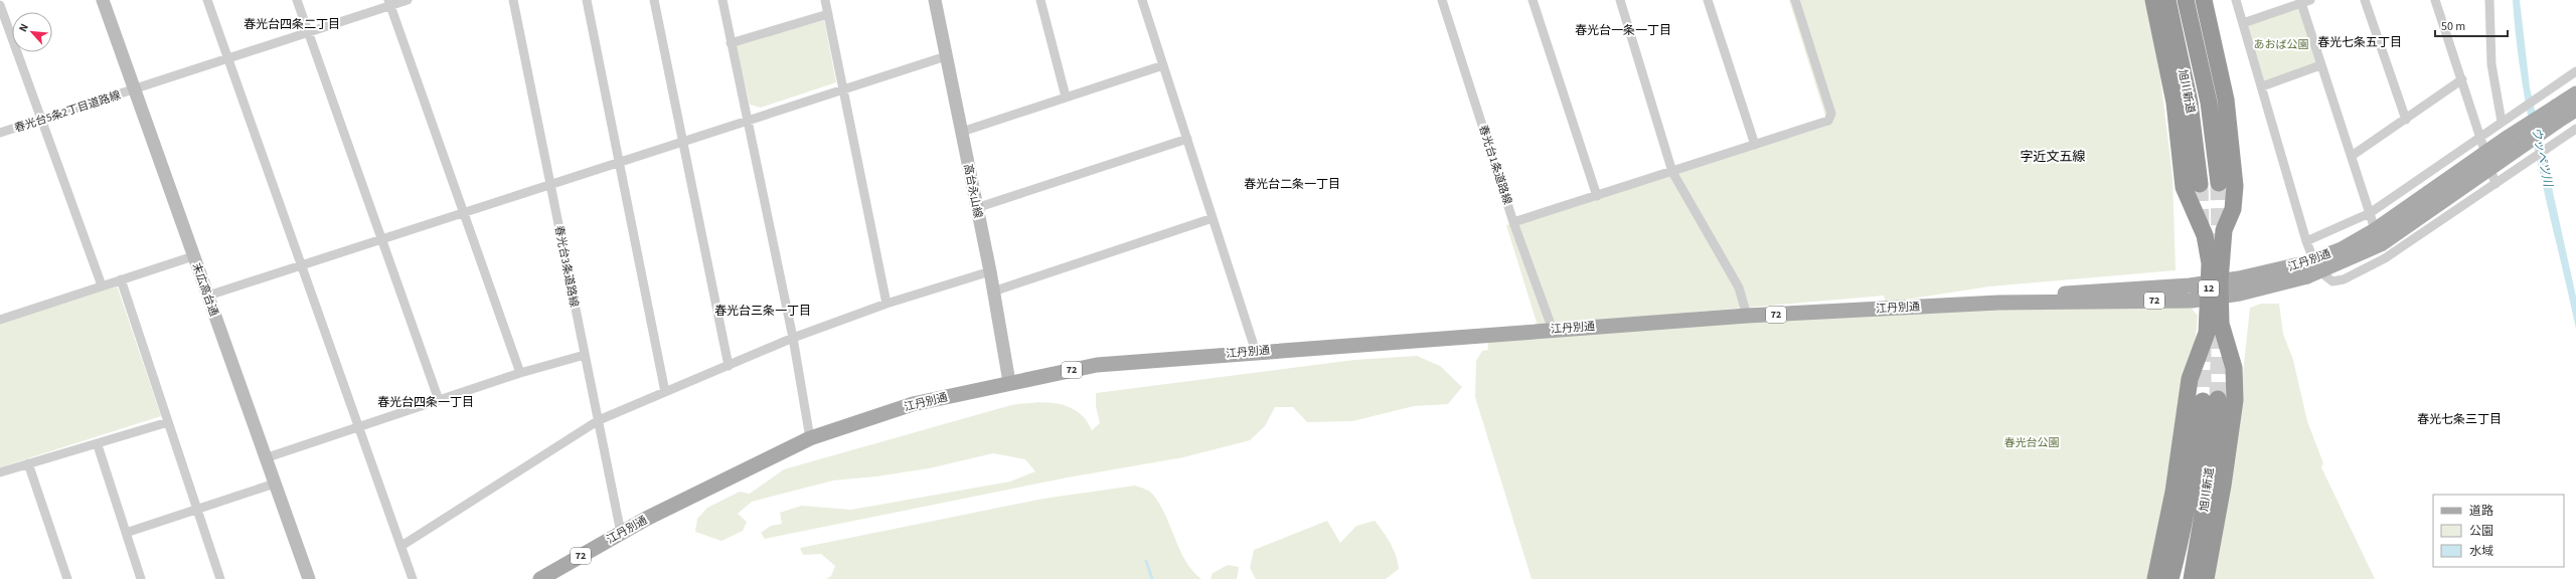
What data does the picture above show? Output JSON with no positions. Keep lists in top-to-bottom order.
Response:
{
  "streets": {
    "highway": ["旭川新道", "12"],
    "main road": ["江丹別通", "72"],
    "street": [
      "春光台5条2丁目道路線",
      "春光台1条道路線",
      "高台永山線",
      "春光台3条道路線",
      "末広高台通"
    ]
  },
  "crossings": [
    ["春光台5条2丁目道路線", "末広高台通"],
    ["春光台1条道路線", "江丹別通"],
    ["高台永山線", "江丹別通"],
    ["江丹別通", "春光台3条道路線"],
    ["江丹別通", "12"]
  ],
  "districts": [
    "春光台四条二丁目",
    "春光台一条一丁目",
    "春光七条五丁目",
    "字近文五線",
    "春光台二条一丁目",
    "春光台三条一丁目",
    "春光台四条一丁目",
    "春光七条三丁目"
  ],
  "water": ["ウッペツ川"],
  "parks": ["あおば公園", "春光台公園"],
  "legend": ["道路", "公園", "水域"],
  "scale_bar": "50 m",
  "north": "top left"
}
